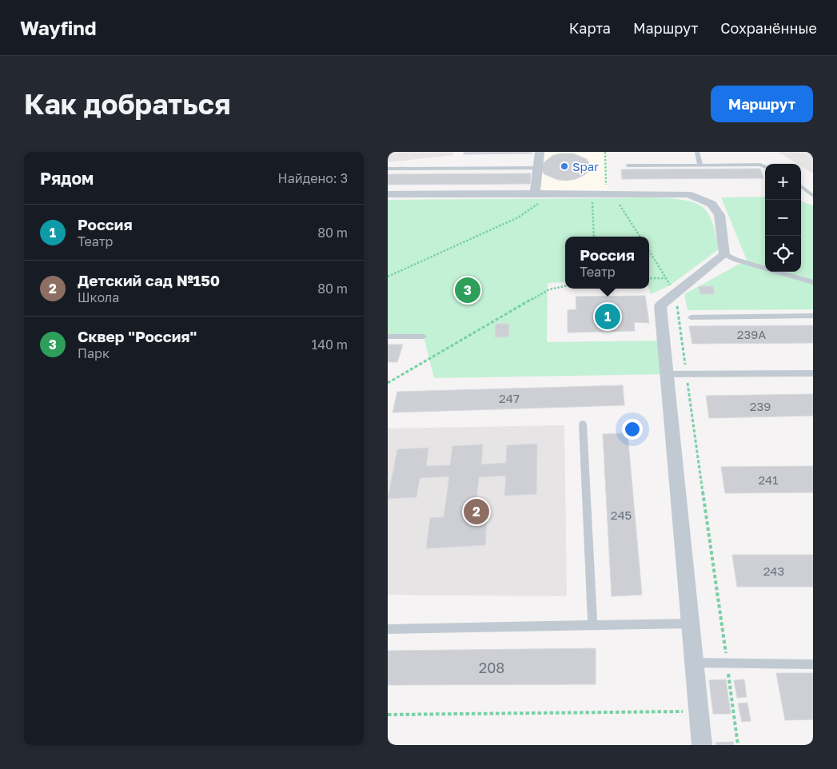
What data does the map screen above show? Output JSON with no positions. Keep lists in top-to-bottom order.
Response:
{
  "places": ["Spar"],
  "house_numbers": [
    "239А",
    "247",
    "239",
    "241",
    "245",
    "243",
    "208"
  ],
  "page": {
    "header": "Wayfind",
    "nav": ["Карта", "Маршрут", "Сохранённые"],
    "buttons": "Маршрут",
    "title": "Как добраться",
    "heading": ["Рядом", "Найдено: 3"],
    "map_buttons": ["+", "−"],
    "list": [
      {
        "mark": "1",
        "name": "Россия",
        "note": "Театр",
        "value": "80 m"
      },
      {
        "mark": "2",
        "name": "Детский сад №150",
        "note": "Школа",
        "value": "80 m"
      },
      {
        "mark": "3",
        "name": "Сквер \"Россия\"",
        "note": "Парк",
        "value": "140 m"
      }
    ],
    "popup": ["Россия", "Театр"],
    "pins": ["3", "1", "2"]
  }
}
